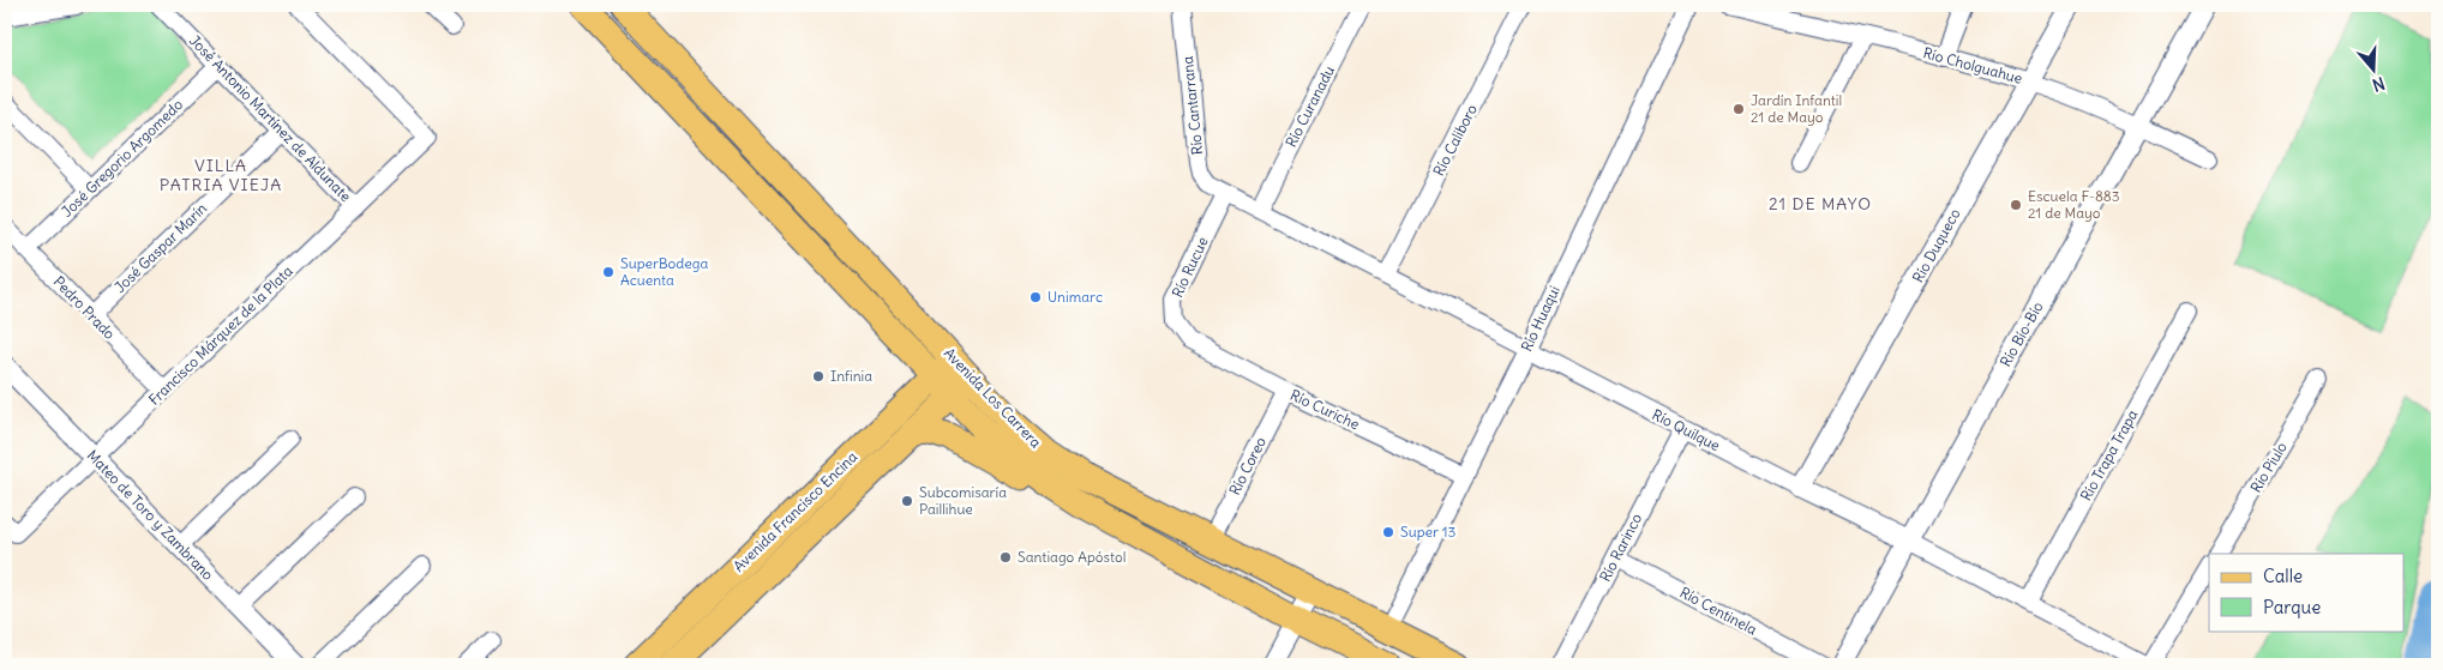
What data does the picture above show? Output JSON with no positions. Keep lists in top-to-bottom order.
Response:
{
  "streets": {
    "main road": ["Avenida Los Carrera", "Avenida Francisco Encina"],
    "street": [
      "Río Cholguahue",
      "Río Cantarrana",
      "Río Curanadu",
      "José Antonio Martínez de Aldunate",
      "Río Caliboro",
      "José Gregorio Argomedo",
      "Río Duqueco",
      "José Gaspar Marín",
      "Río Rucue",
      "Pedro Prado",
      "Río Huaqui",
      "Río Bío-Bío",
      "Francisco Márquez de la Plata",
      "Río Curiche",
      "Río Quilque",
      "Río Trapa Trapa",
      "Río Coreo",
      "Río Piulo",
      "Mateo de Toro y Zambrano",
      "Río Rarinco",
      "Río Centinela"
    ]
  },
  "crossings": [
    ["Río Cholguahue", "Río Duqueco"],
    ["Río Cholguahue", "Río Bío-Bío"],
    ["Río Cantarrana", "Río Rucue"],
    ["Río Cantarrana", "Río Quilque"],
    ["Río Curanadu", "Río Quilque"],
    ["José Antonio Martínez de Aldunate", "José Gregorio Argomedo"],
    ["José Antonio Martínez de Aldunate", "José Gaspar Marín"],
    ["José Antonio Martínez de Aldunate", "Francisco Márquez de la Plata"],
    ["Río Caliboro", "Río Quilque"],
    ["José Gregorio Argomedo", "Pedro Prado"],
    ["Río Duqueco", "Río Quilque"],
    ["José Gaspar Marín", "Pedro Prado"],
    ["Río Rucue", "Río Curiche"],
    ["Río Rucue", "Río Quilque"],
    ["Pedro Prado", "Francisco Márquez de la Plata"],
    ["Río Huaqui", "Avenida Los Carrera"],
    ["Río Huaqui", "Río Curiche"],
    ["Río Huaqui", "Río Quilque"],
    ["Río Bío-Bío", "Río Quilque"],
    ["Francisco Márquez de la Plata", "Mateo de Toro y Zambrano"],
    ["Avenida Los Carrera", "Río Coreo"],
    ["Avenida Los Carrera", "Avenida Francisco Encina"],
    ["Río Curiche", "Río Coreo"],
    ["Río Quilque", "Río Trapa Trapa"],
    ["Río Quilque", "Río Rarinco"],
    ["Río Rarinco", "Río Centinela"]
  ],
  "districts": ["VILLA PATRIA VIEJA", "21 DE MAYO"],
  "places": [
    "Jardín Infantil 21 de Mayo",
    "Escuela F-883 21 de Mayo",
    "SuperBodega Acuenta",
    "Unimarc",
    "Infinia",
    "Subcomisaría Paillihue",
    "Super 13",
    "Santiago Apóstol"
  ],
  "legend": ["Calle", "Parque"],
  "north": "bottom"
}
